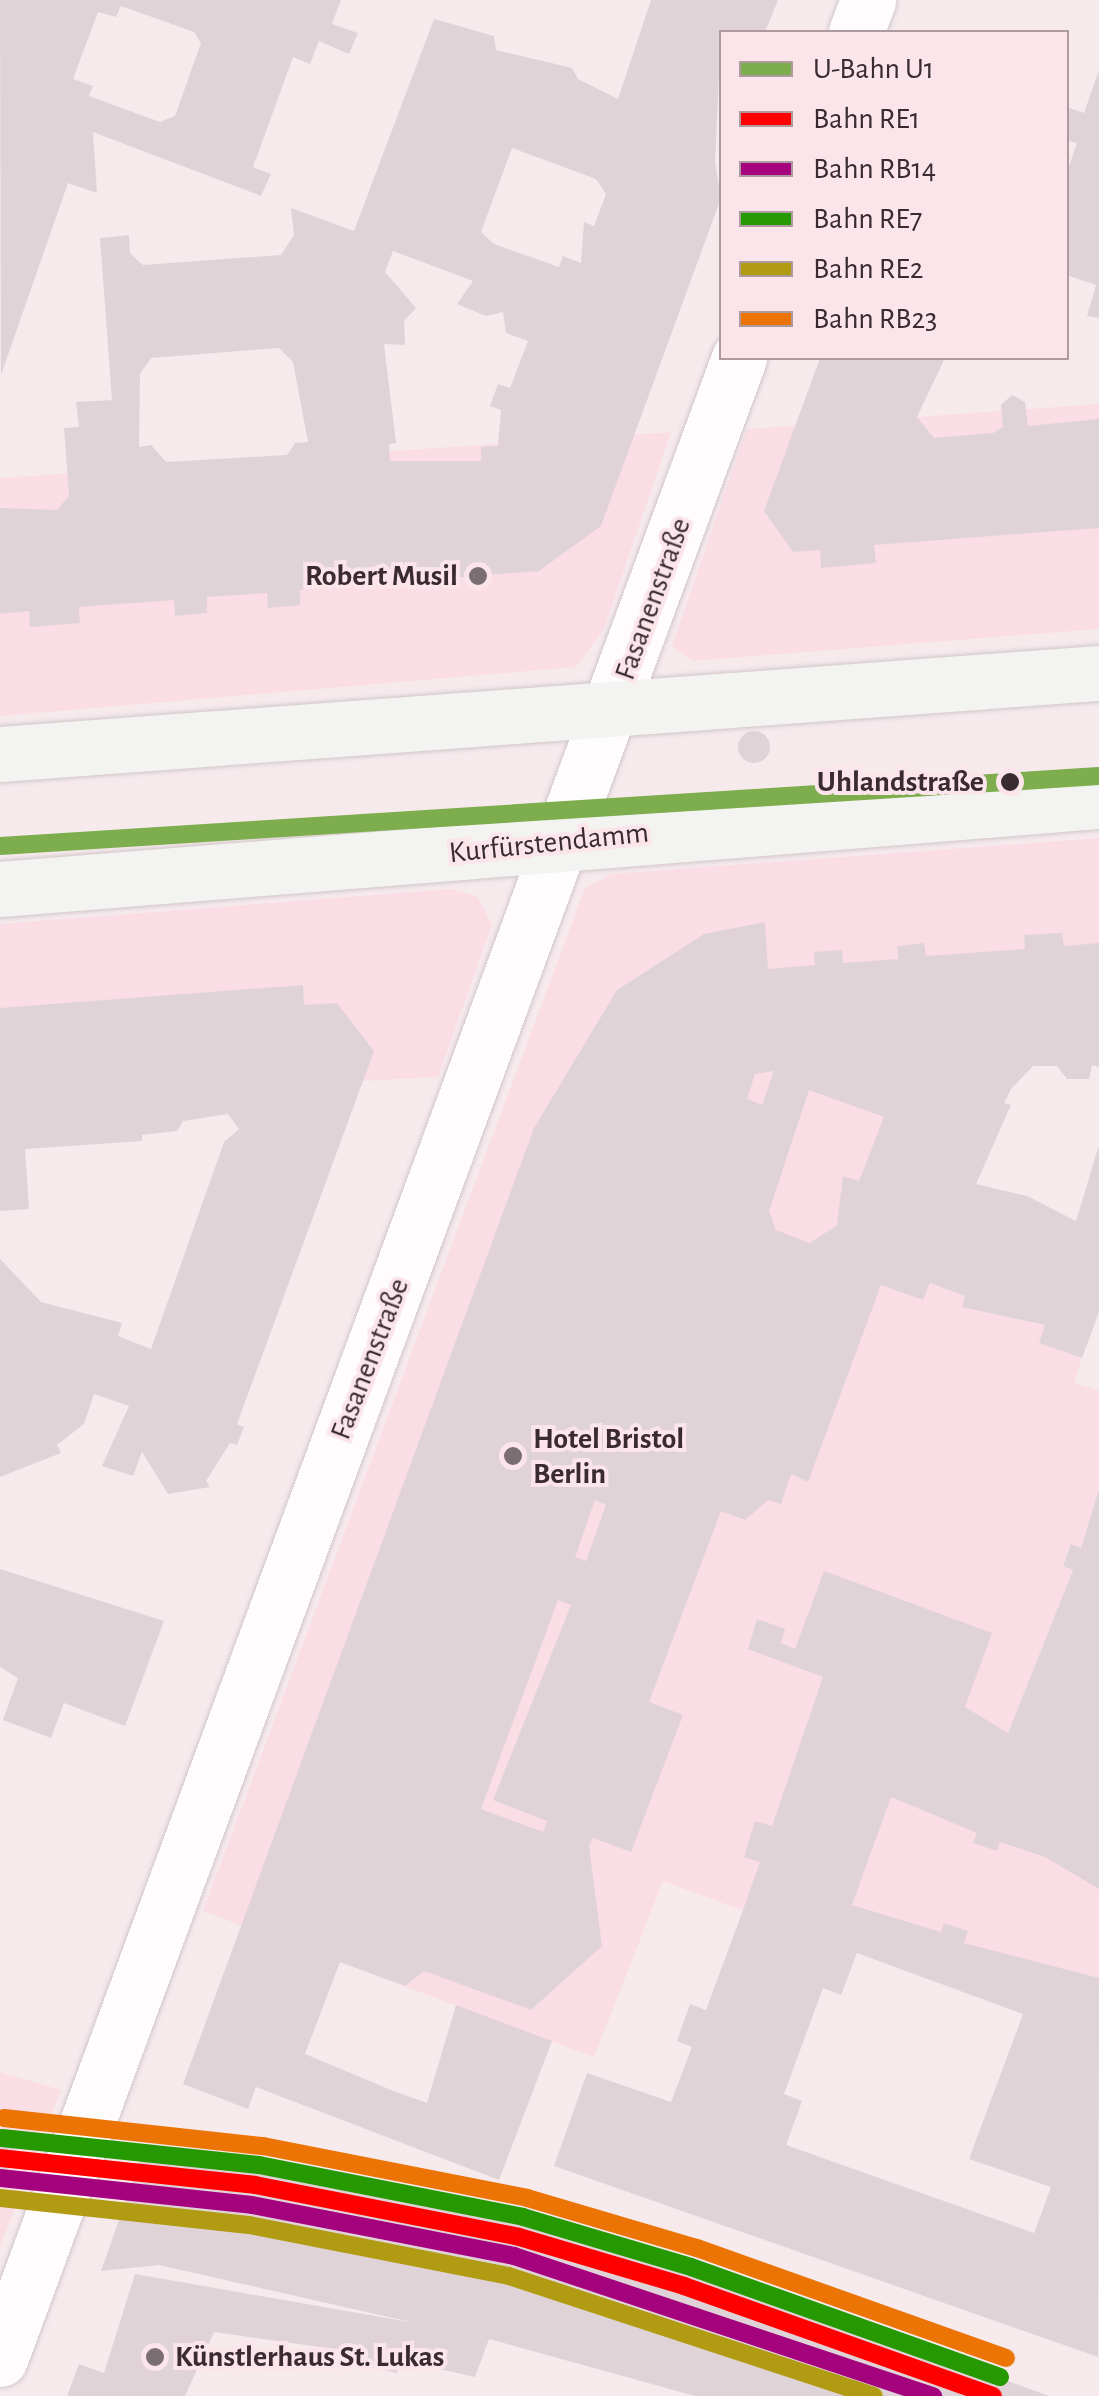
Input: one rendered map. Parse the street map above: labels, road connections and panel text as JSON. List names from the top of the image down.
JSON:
{
  "streets": {
    "main road": ["Kurfürstendamm"],
    "street": ["Fasanenstraße"]
  },
  "crossings": [
    ["Fasanenstraße", "Kurfürstendamm"]
  ],
  "places": [
    "Robert Musil",
    "Uhlandstraße",
    "Hotel Bristol Berlin",
    "Künstlerhaus St. Lukas"
  ],
  "lines": [
    "metro line U1",
    "rail line RB23",
    "rail line RE7",
    "rail line RE1",
    "rail line RB14",
    "rail line RE2"
  ],
  "legend": [
    "U-Bahn U1",
    "Bahn RE1",
    "Bahn RB14",
    "Bahn RE7",
    "Bahn RE2",
    "Bahn RB23"
  ]
}
